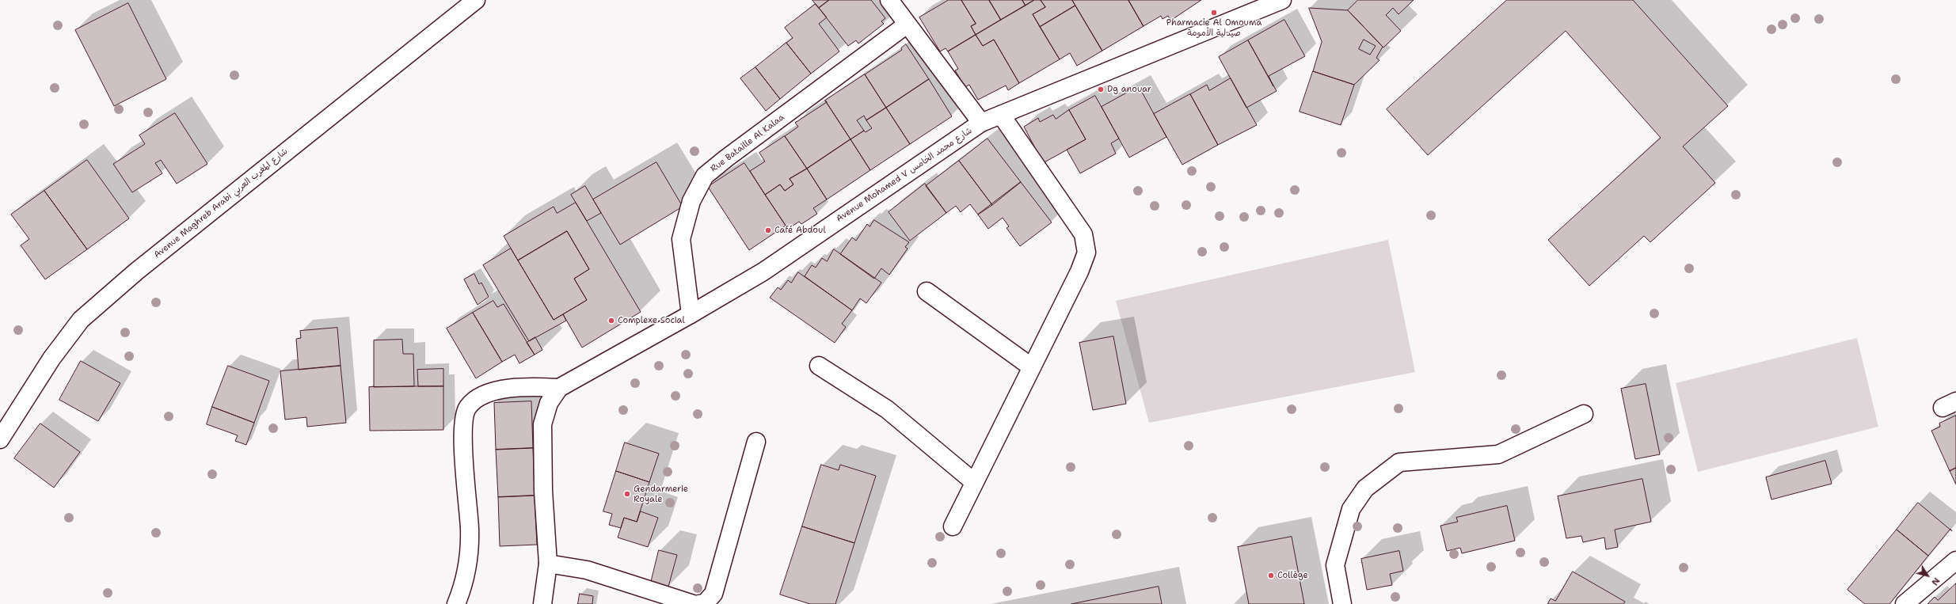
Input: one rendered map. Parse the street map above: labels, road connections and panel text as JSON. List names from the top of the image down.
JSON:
{
  "streets": {
    "street": ["Rue Bataille Al Kalaa", "Avenue Mohamed V شارع محمد الخامس", "Avenue Maghreb Arabi شارع المغرب العربي"]
  },
  "crossings": [
    ["Rue Bataille Al Kalaa", "Avenue Mohamed V شارع محمد الخامس"]
  ],
  "places": [
    "Pharmacie Al Omouma صيدلية الأمومة",
    "Dg anouar",
    "Café Abdoul",
    "Complexe Social",
    "Gendarmerie Royale",
    "Collège"
  ],
  "north": "bottom right"
}
